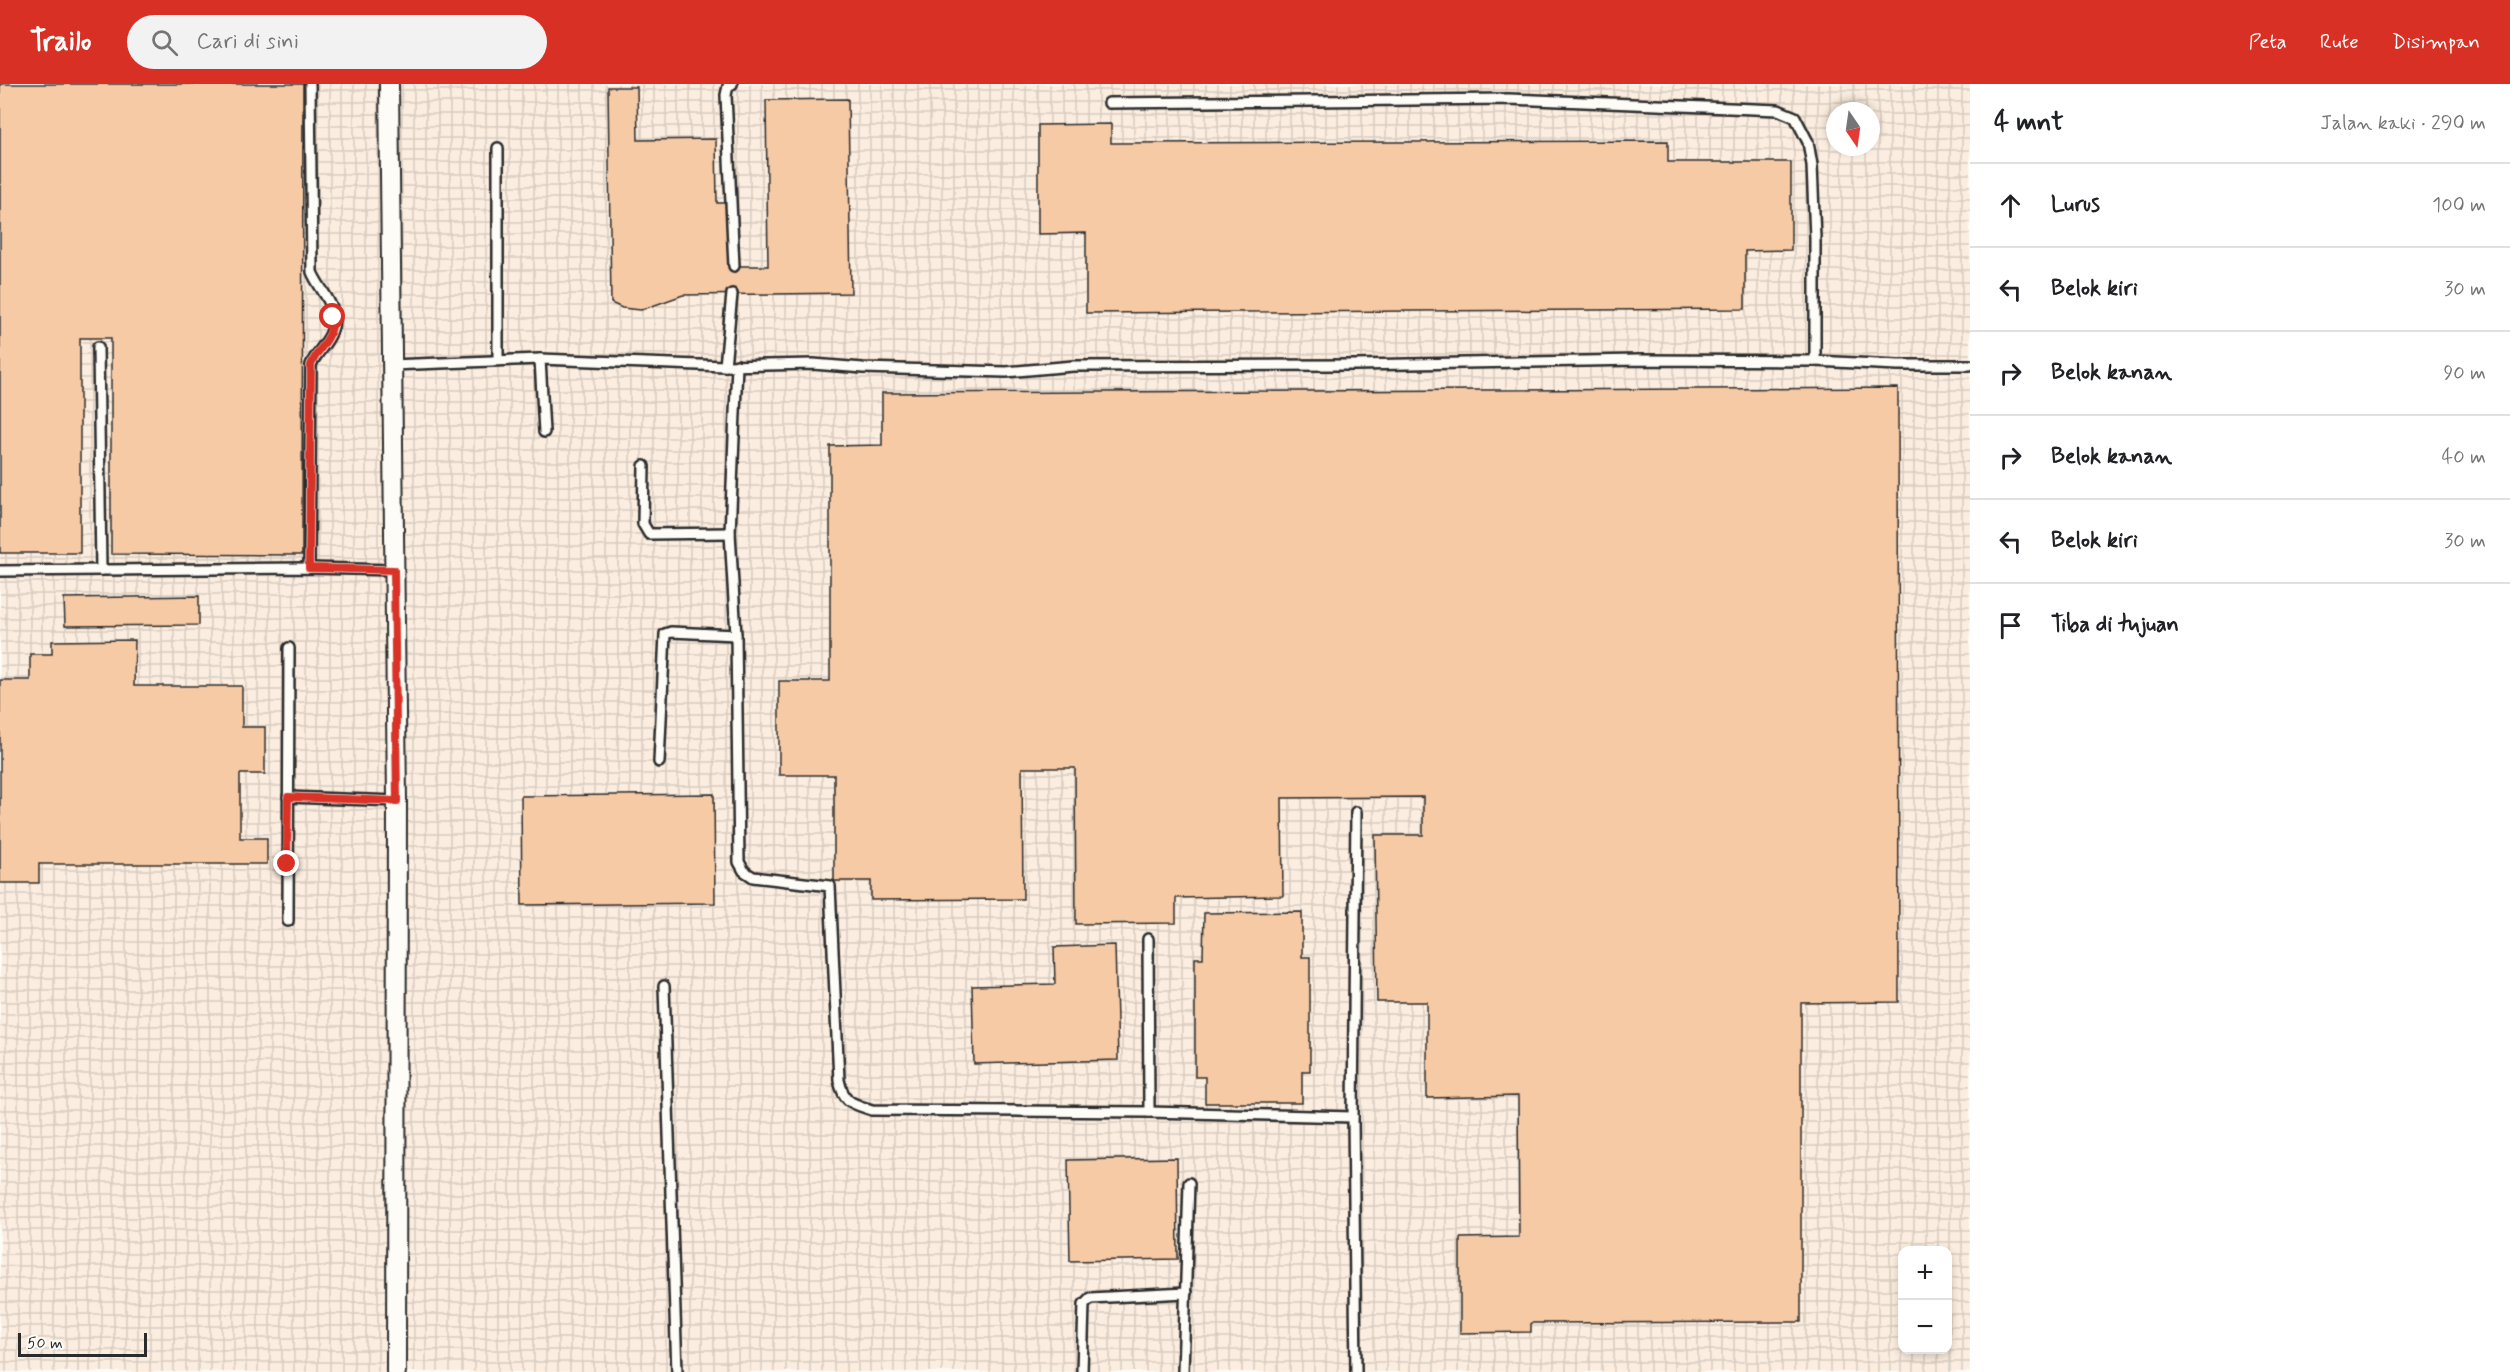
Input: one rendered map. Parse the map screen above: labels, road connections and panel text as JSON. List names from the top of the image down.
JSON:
{
  "scale_bar": "50 m",
  "north": "bottom",
  "page": {
    "header": "Trailo",
    "search": "Cari di sini",
    "nav": ["Peta", "Rute", "Disimpan"],
    "heading": ["4 mnt", "Jalan kaki · 290 m"],
    "list": [
      ["Lurus", "100 m"],
      ["Belok kiri", "30 m"],
      ["Belok kanan", "90 m"],
      ["Belok kanan", "40 m"],
      ["Belok kiri", "30 m"],
      "Tiba di tujuan"
    ],
    "map_buttons": ["+", "−"],
    "scale": "50 m"
  }
}
